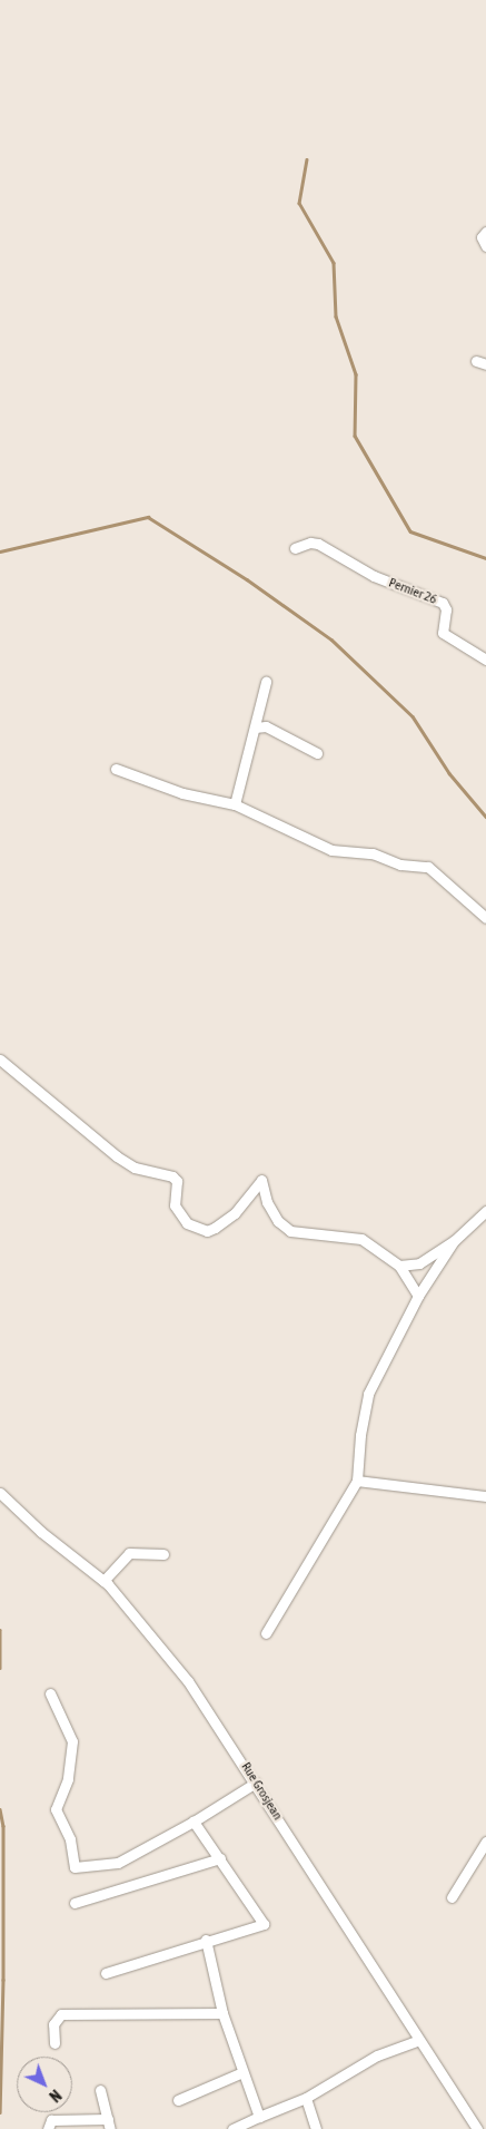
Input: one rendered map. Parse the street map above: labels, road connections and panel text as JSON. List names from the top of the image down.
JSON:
{
  "streets": {
    "street": ["Pernier 26", "Rue Grosjean"]
  },
  "north": "bottom right"
}
